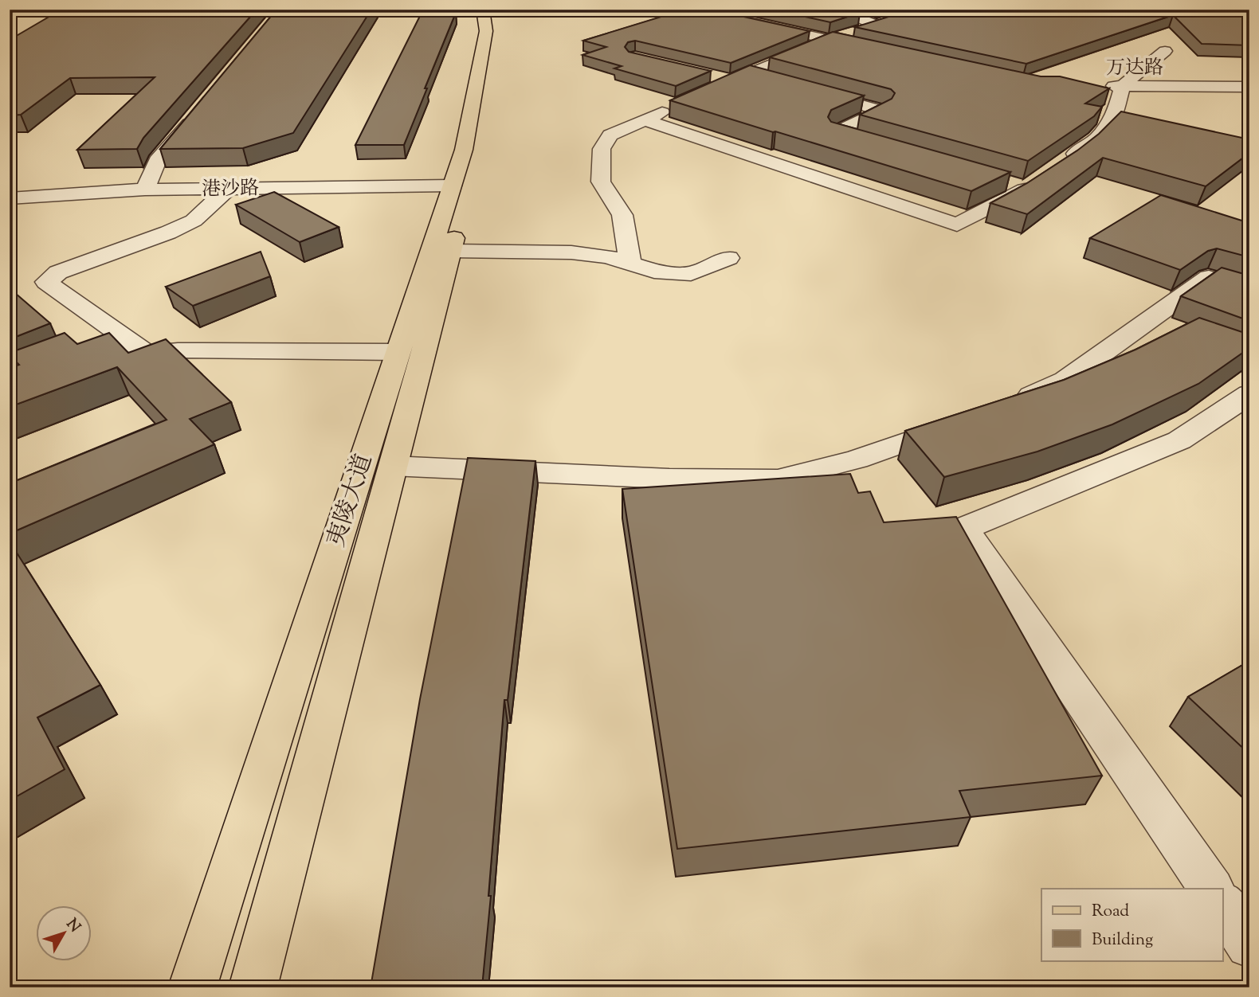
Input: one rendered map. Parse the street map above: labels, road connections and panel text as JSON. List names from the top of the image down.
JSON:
{
  "streets": {
    "main road": ["夷陵大道"],
    "street": ["万达路", "港沙路"]
  },
  "crossings": [
    ["港沙路", "夷陵大道"]
  ],
  "legend": ["Road", "Building"],
  "north": "top right"
}
